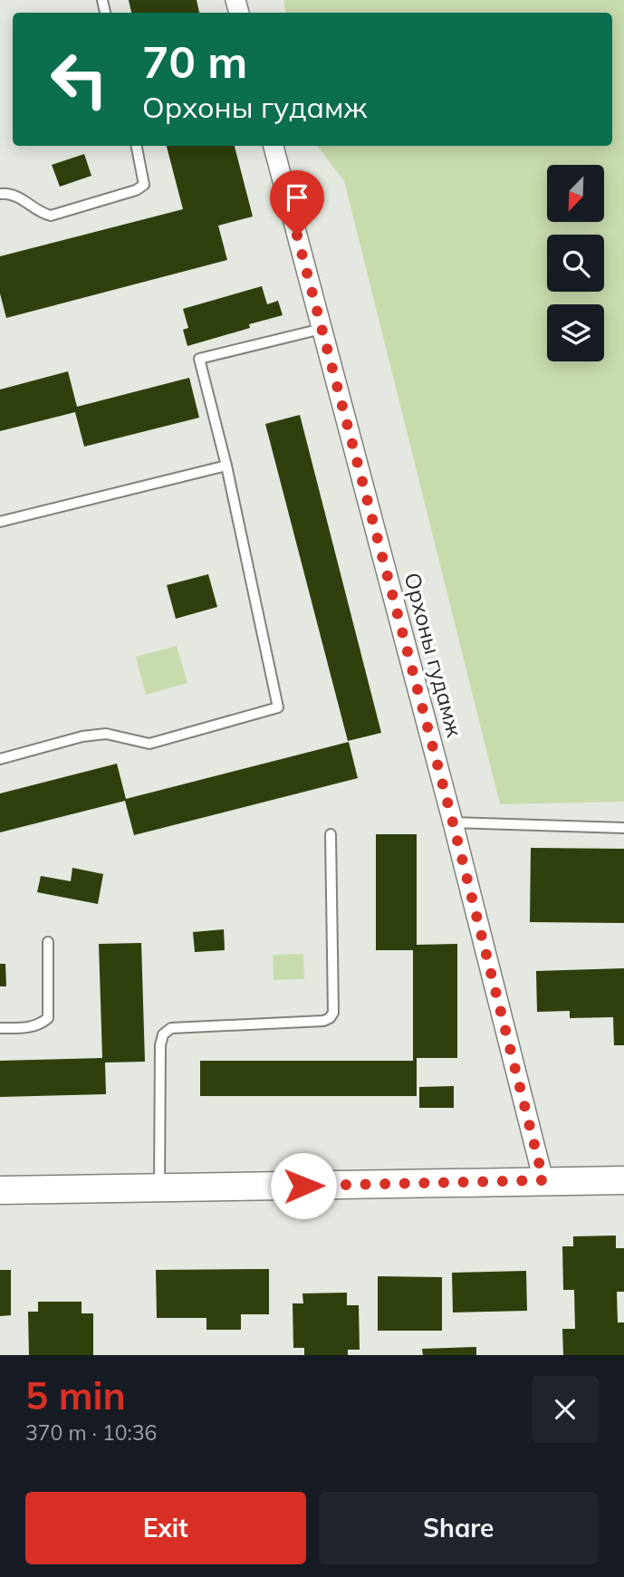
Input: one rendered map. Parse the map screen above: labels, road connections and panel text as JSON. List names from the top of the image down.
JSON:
{
  "streets": {
    "street": ["Орхоны гудамж"]
  },
  "north": "bottom left",
  "page": {
    "turn": ["70 m", "Орхоны гудамж"],
    "heading": ["5 min", "370 m · 10:36"],
    "buttons": ["Exit", "Share"]
  }
}
